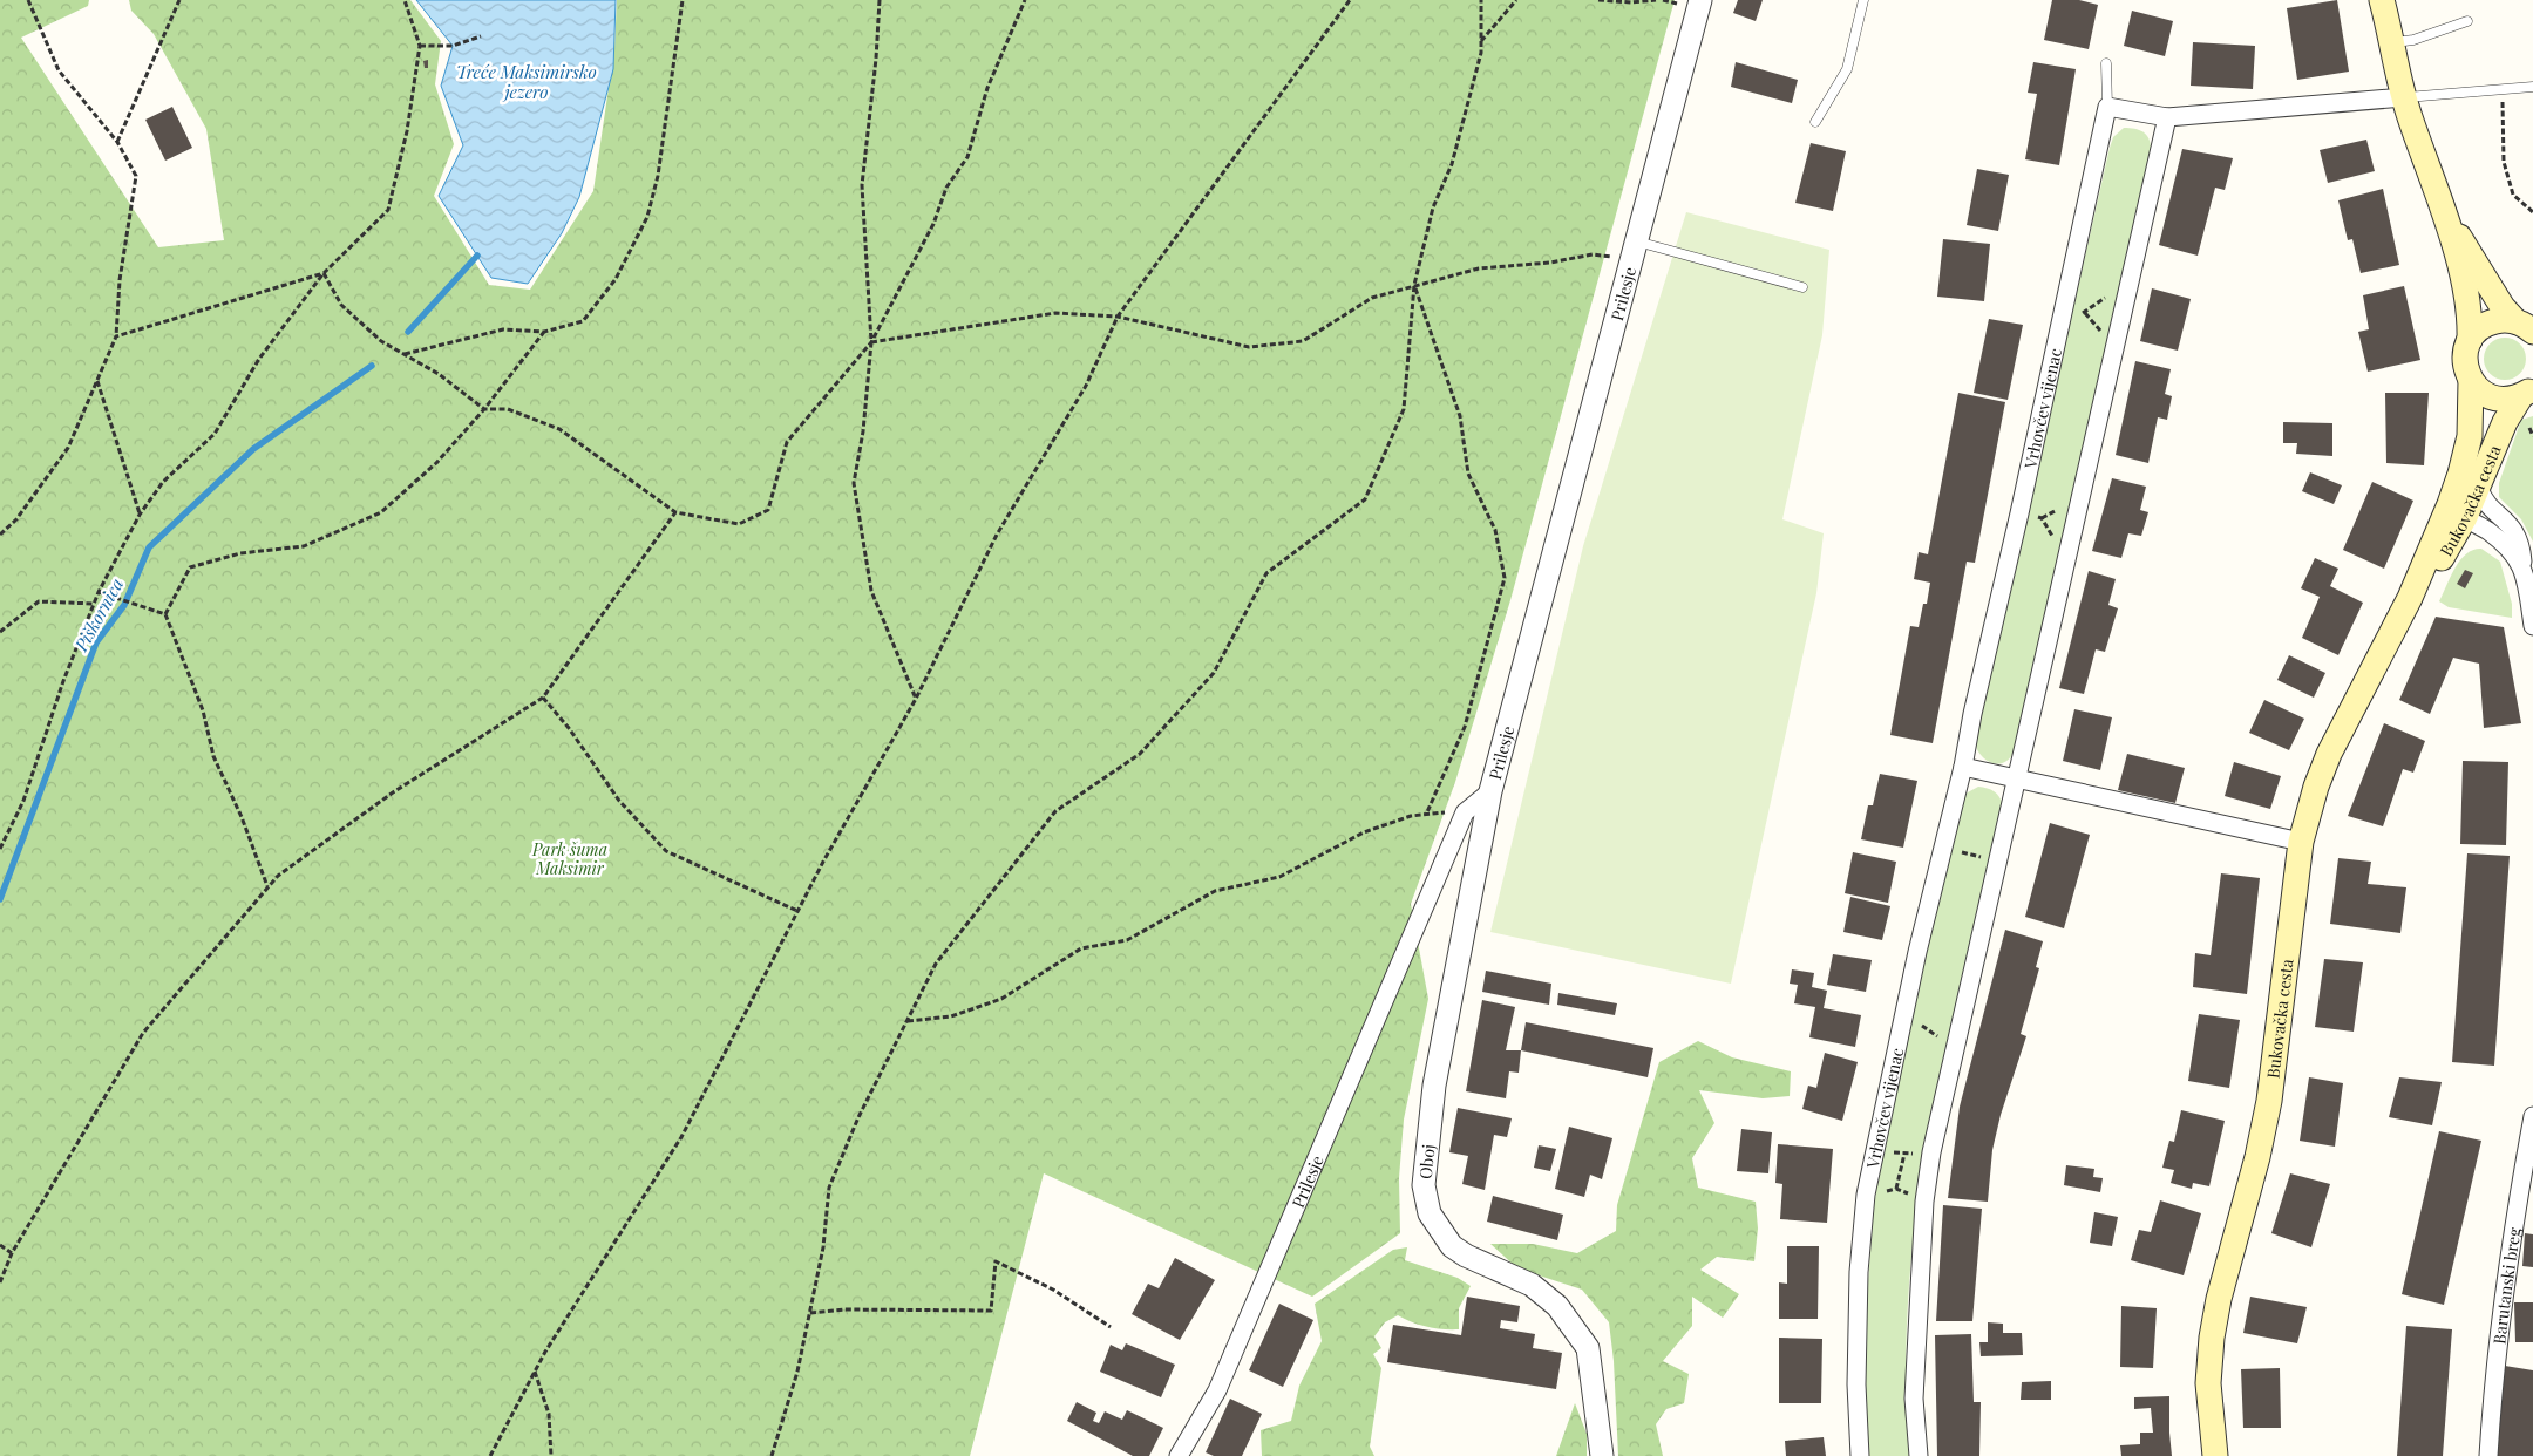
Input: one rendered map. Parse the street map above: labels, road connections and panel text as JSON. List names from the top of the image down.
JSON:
{
  "streets": {
    "main road": ["Bukovačka cesta"],
    "street": [
      "Prilesje",
      "Vrhovčev vijenac",
      "Oboj",
      "Barutanski breg"
    ]
  },
  "crossings": [
    ["Prilesje", "Oboj"]
  ],
  "water": ["Treće Maksimirsko jezero", "Piškornica"],
  "parks": ["Park šuma Maksimir"]
}
